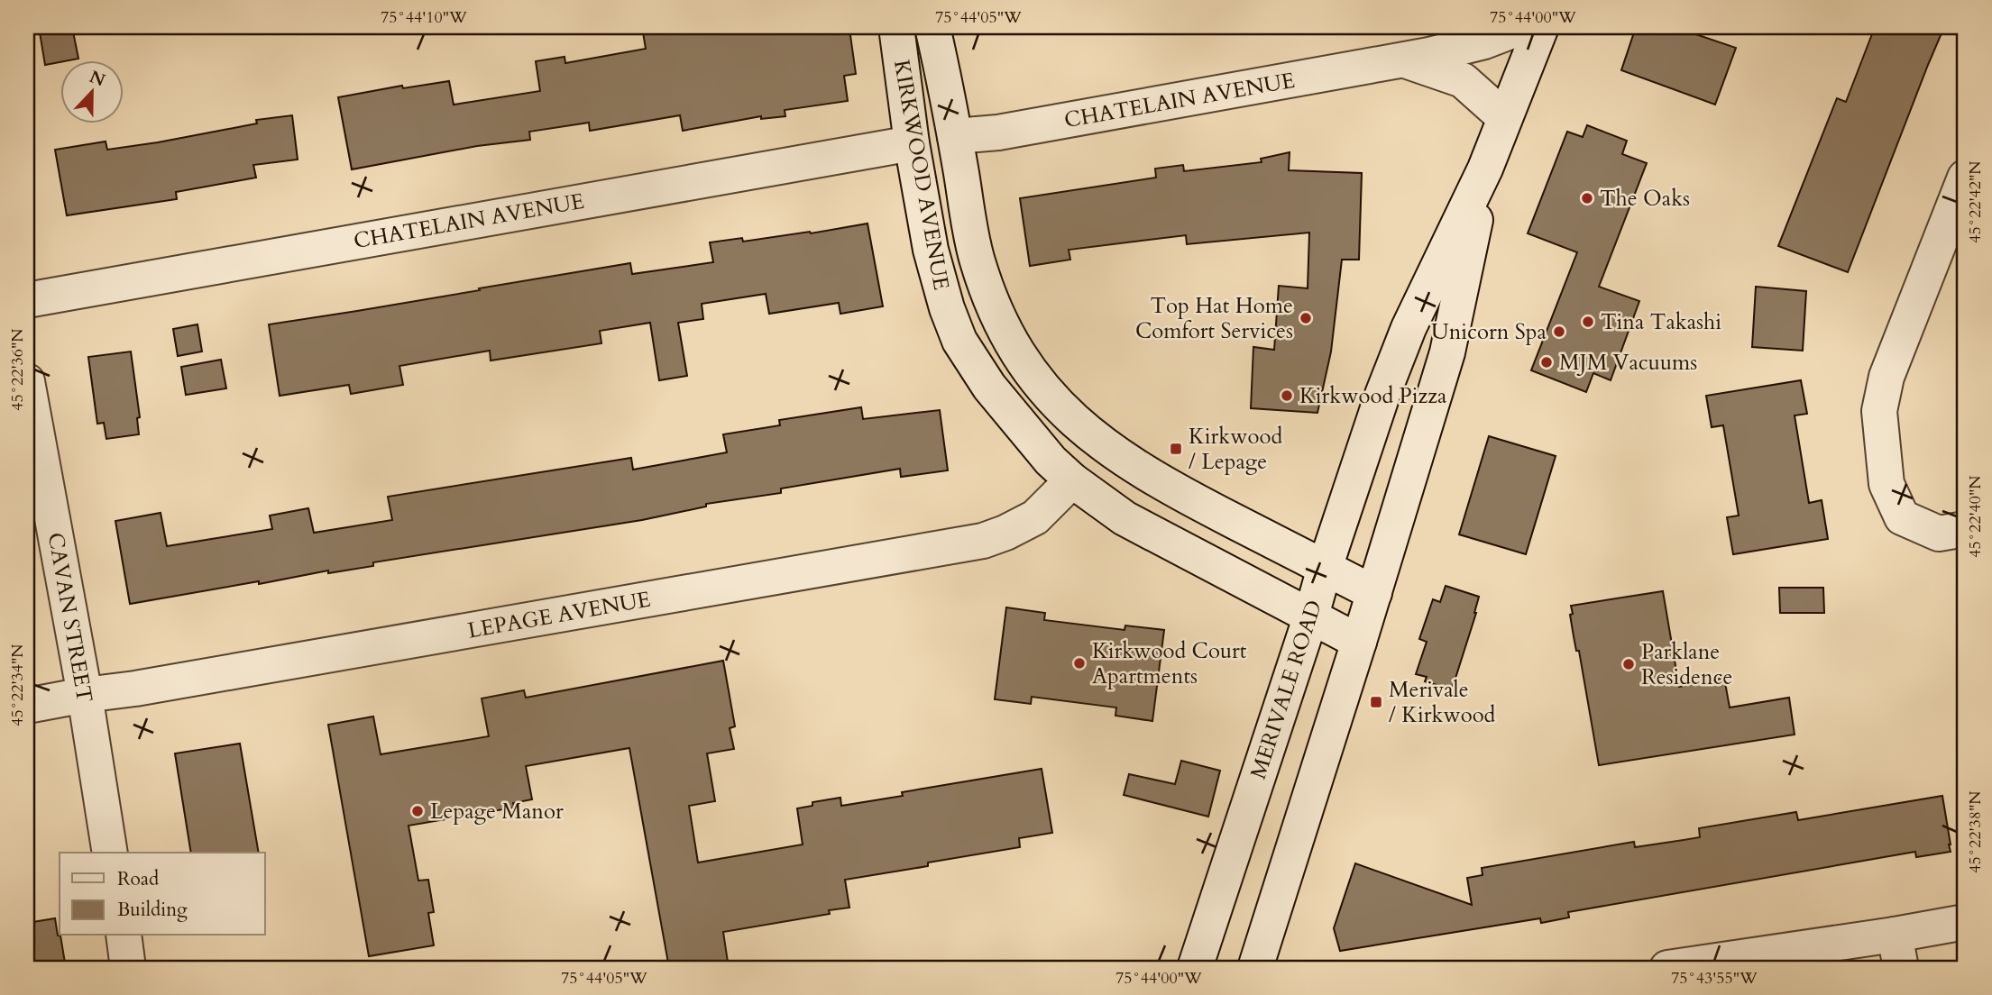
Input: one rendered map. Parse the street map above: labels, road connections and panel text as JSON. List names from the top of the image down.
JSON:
{
  "streets": {
    "street": [
      "CHATELAIN AVENUE",
      "KIRKWOOD AVENUE",
      "LEPAGE AVENUE",
      "CAVAN STREET",
      "MERIVALE ROAD"
    ]
  },
  "crossings": [
    ["CHATELAIN AVENUE", "KIRKWOOD AVENUE"],
    ["CHATELAIN AVENUE", "MERIVALE ROAD"],
    ["KIRKWOOD AVENUE", "LEPAGE AVENUE"],
    ["KIRKWOOD AVENUE", "MERIVALE ROAD"],
    ["LEPAGE AVENUE", "CAVAN STREET"]
  ],
  "places": {
    "other": [
      "The Oaks",
      "Top Hat Home Comfort Services",
      "Tina Takashi",
      "Unicorn Spa",
      "MJM Vacuums",
      "Kirkwood Pizza",
      "Kirkwood Court Apartments",
      "Parklane Residence",
      "Lepage Manor"
    ],
    "transit": ["Kirkwood / Lepage", "Merivale / Kirkwood"]
  },
  "legend": ["Road", "Building"],
  "north": "top",
  "coordinates": [
    "75°44'10\"W",
    "75°44'05\"W",
    "75°44'00\"W",
    "45°22'42\"N",
    "45°22'36\"N",
    "45°22'40\"N",
    "45°22'34\"N",
    "45°22'38\"N",
    "75°43'55\"W"
  ]
}
